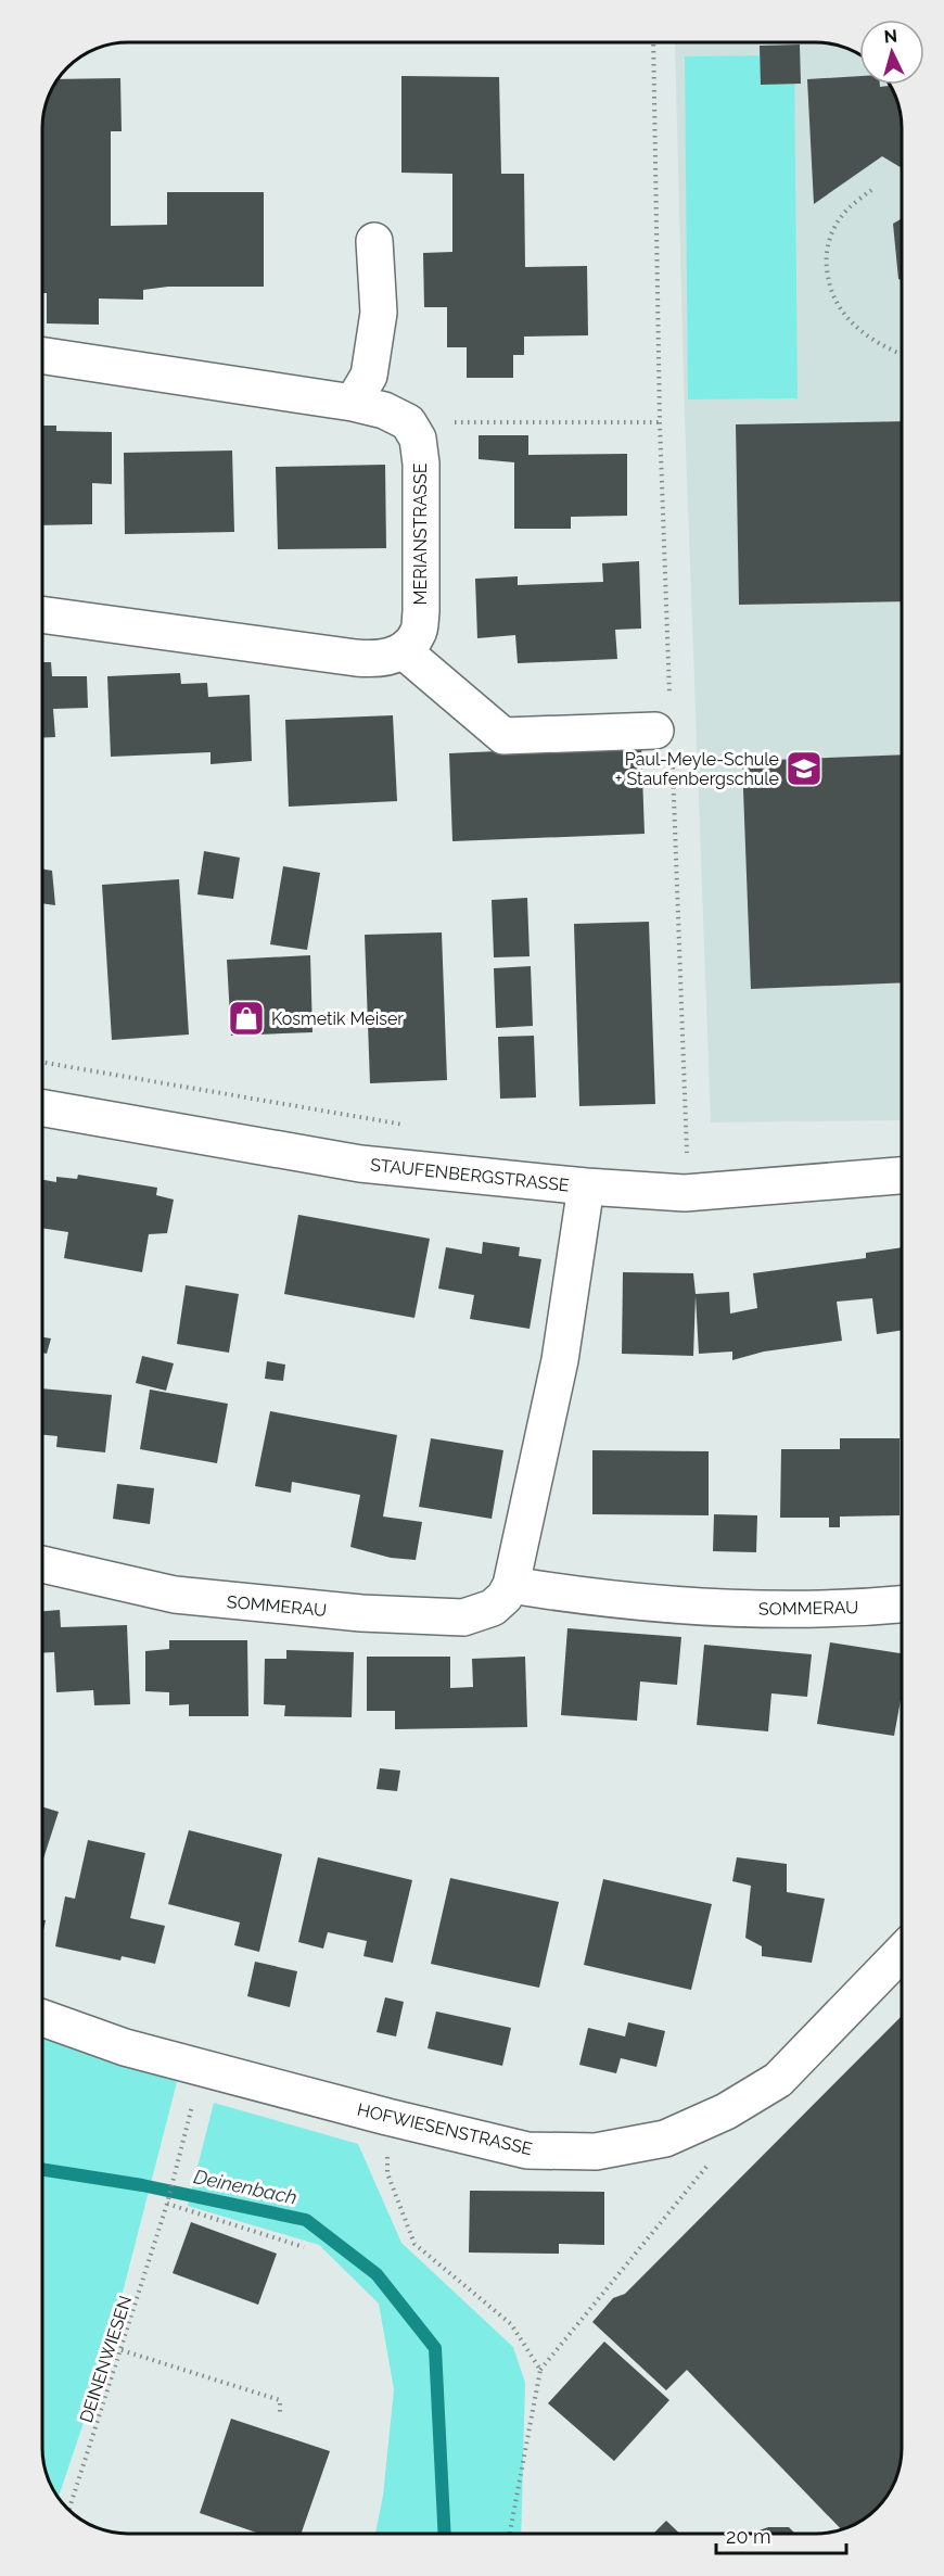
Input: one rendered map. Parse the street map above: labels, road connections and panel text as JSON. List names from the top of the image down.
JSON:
{
  "streets": {
    "street": [
      "MERIANSTRASSE",
      "STAUFENBERGSTRASSE",
      "SOMMERAU",
      "HOFWIESENSTRASSE"
    ],
    "path": ["DEINENWIESEN"]
  },
  "water": ["Deinenbach"],
  "places": {
    "school or university": ["Paul-Meyle-Schule + Staufenbergschule"],
    "shop": ["Kosmetik Meiser"]
  },
  "scale_bar": "20 m",
  "north": "top"
}
